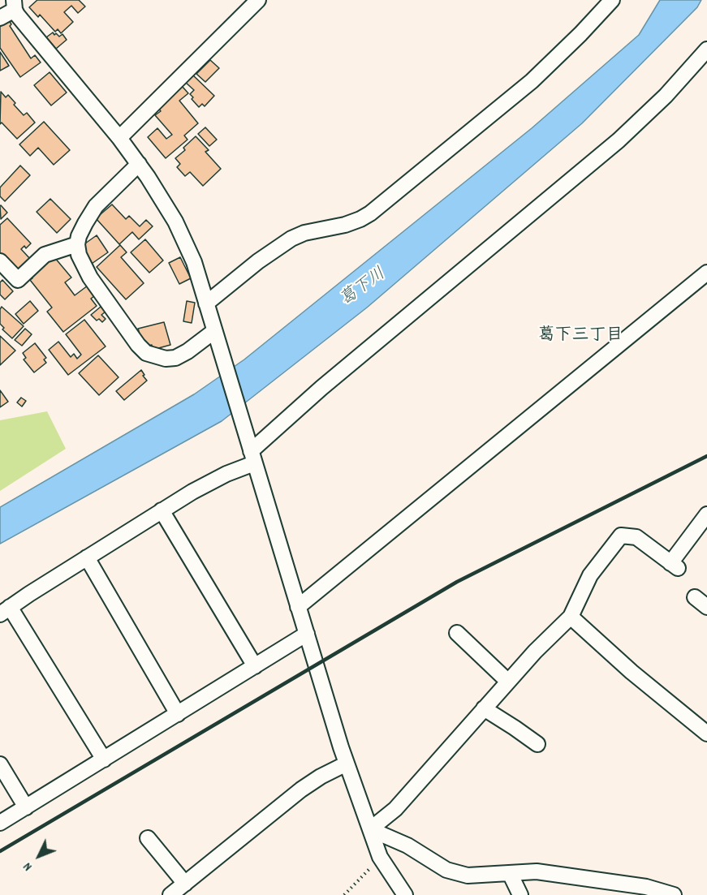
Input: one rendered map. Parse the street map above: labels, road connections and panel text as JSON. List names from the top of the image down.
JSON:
{
  "districts": ["葛下三丁目"],
  "water": ["葛下川"],
  "north": "bottom left"
}
